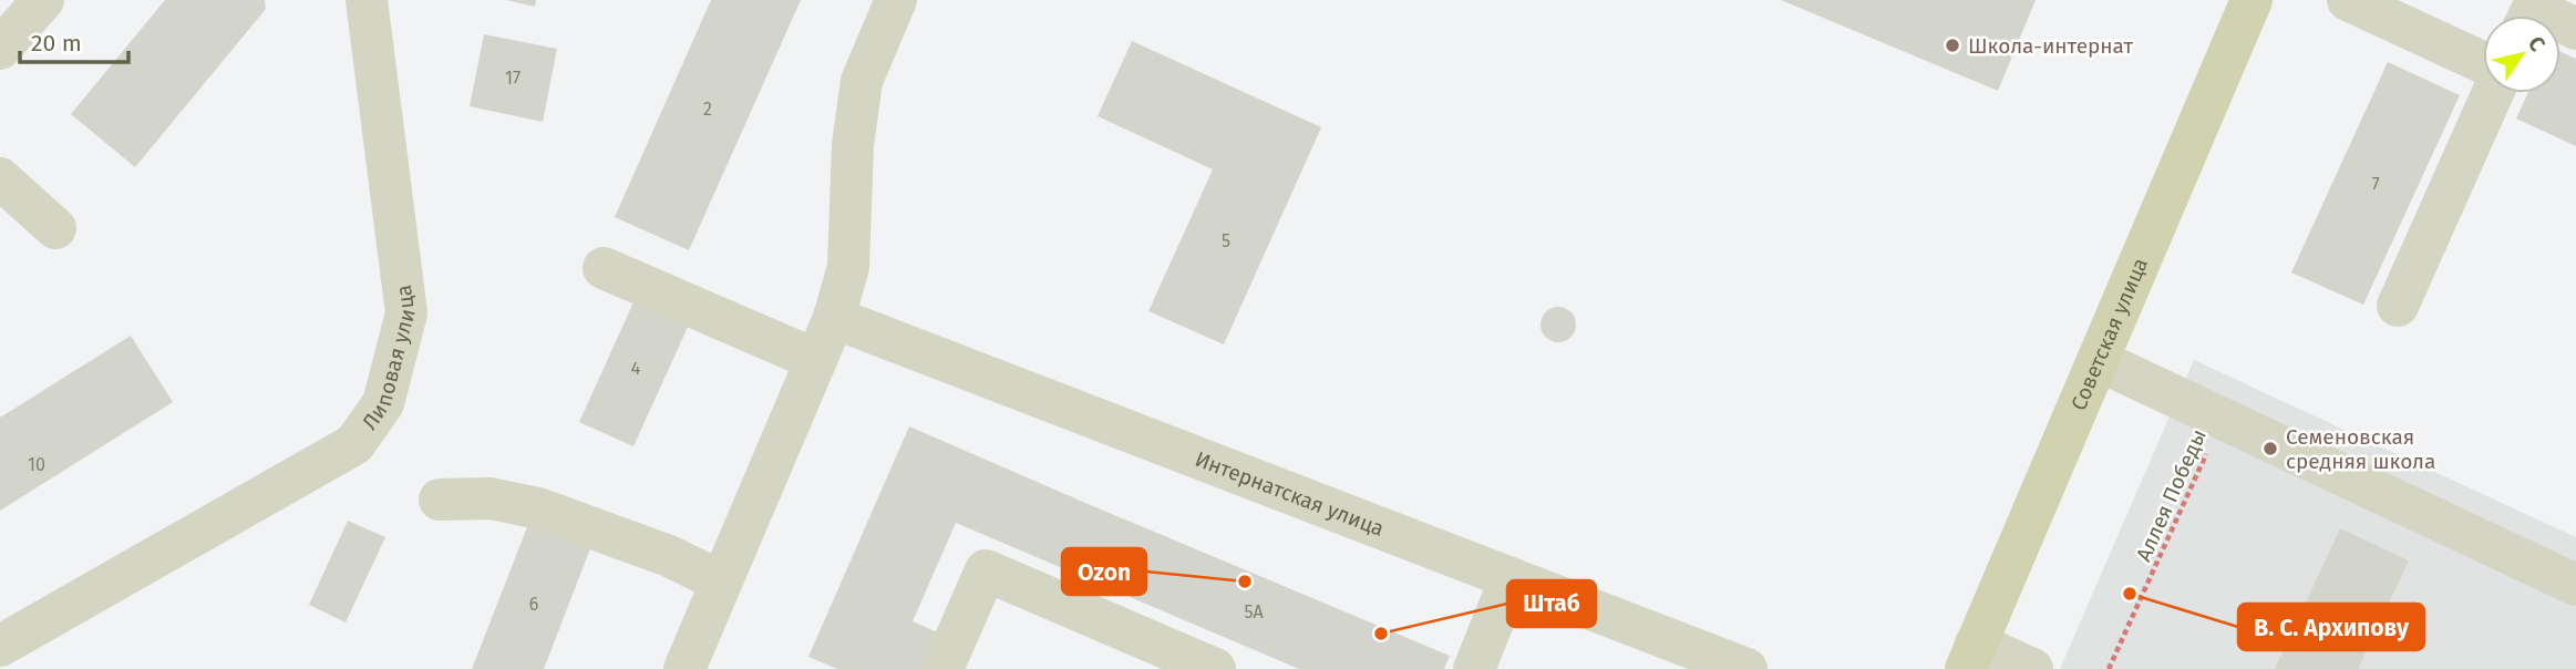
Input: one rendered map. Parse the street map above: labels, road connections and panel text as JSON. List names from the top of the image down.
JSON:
{
  "streets": {
    "main road": ["Советская улица"],
    "street": ["Липовая улица", "Интернатская улица"],
    "path": ["Аллея Победы"]
  },
  "places": [
    "Школа-интернат",
    "Семеновская средняя школа",
    "Ozon",
    "В. С. Архипову",
    "Штаб"
  ],
  "house_numbers": [
    "17",
    "2",
    "7",
    "5",
    "4",
    "10",
    "6",
    "5А"
  ],
  "scale_bar": "20 m",
  "north": "top right"
}
